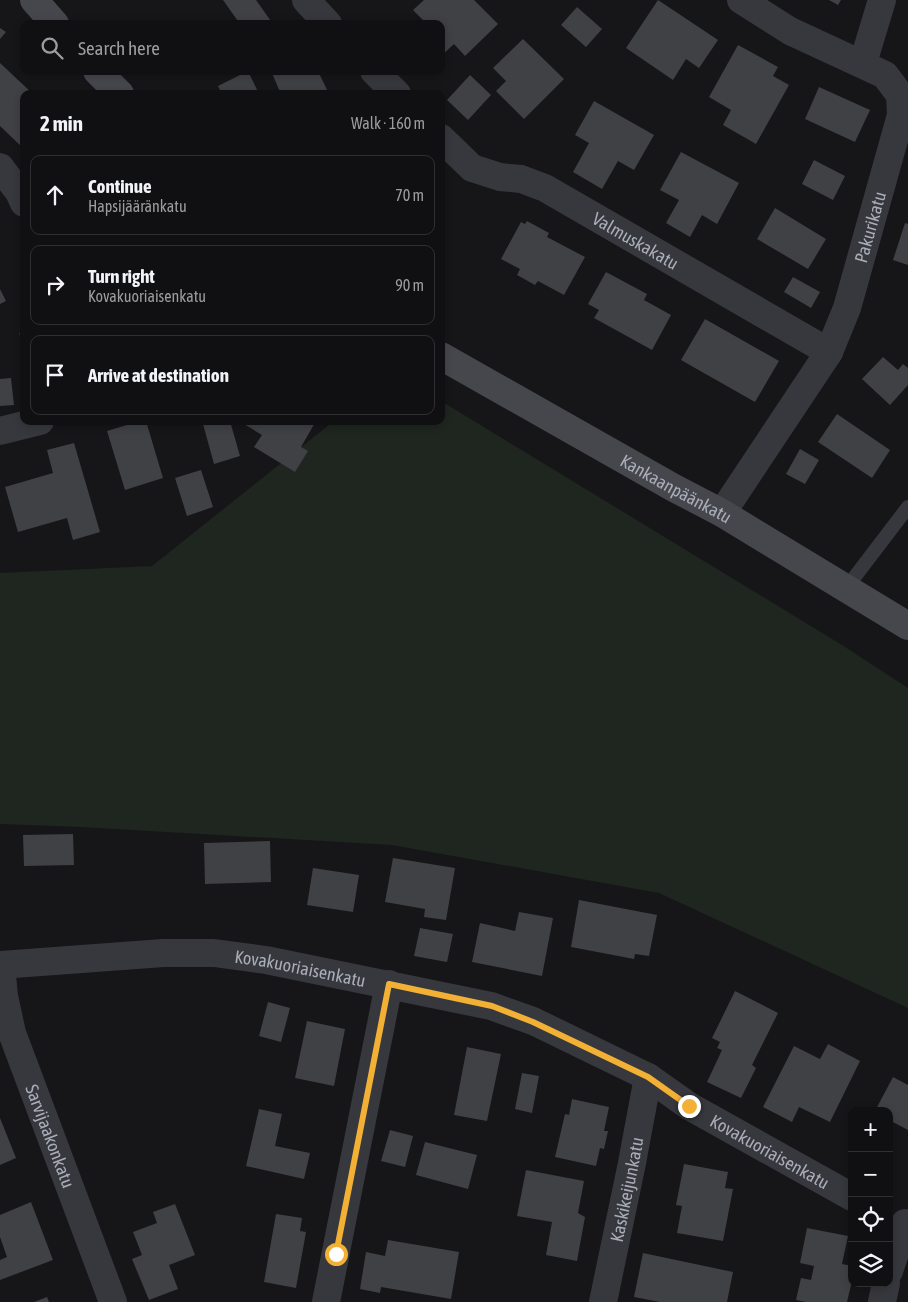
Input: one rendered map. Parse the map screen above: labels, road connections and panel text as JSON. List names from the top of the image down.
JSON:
{
  "streets": {
    "street": [
      "Pakurikatu",
      "Valmuskakatu",
      "Kankaanpäänkatu",
      "Kovakuoriaisenkatu",
      "Sarvijaakonkatu",
      "Kaskikeijunkatu"
    ]
  },
  "crossings": [
    ["Pakurikatu", "Valmuskakatu"],
    ["Pakurikatu", "Kankaanpäänkatu"],
    ["Kovakuoriaisenkatu", "Sarvijaakonkatu"],
    ["Kovakuoriaisenkatu", "Kaskikeijunkatu"]
  ],
  "page": {
    "search": "Search here",
    "heading": ["2 min", "Walk · 160 m"],
    "list": [
      ["Continue", "Hapsijääränkatu", "70 m"],
      ["Turn right", "Kovakuoriaisenkatu", "90 m"],
      "Arrive at destination"
    ],
    "map_buttons": ["+", "−"]
  }
}
